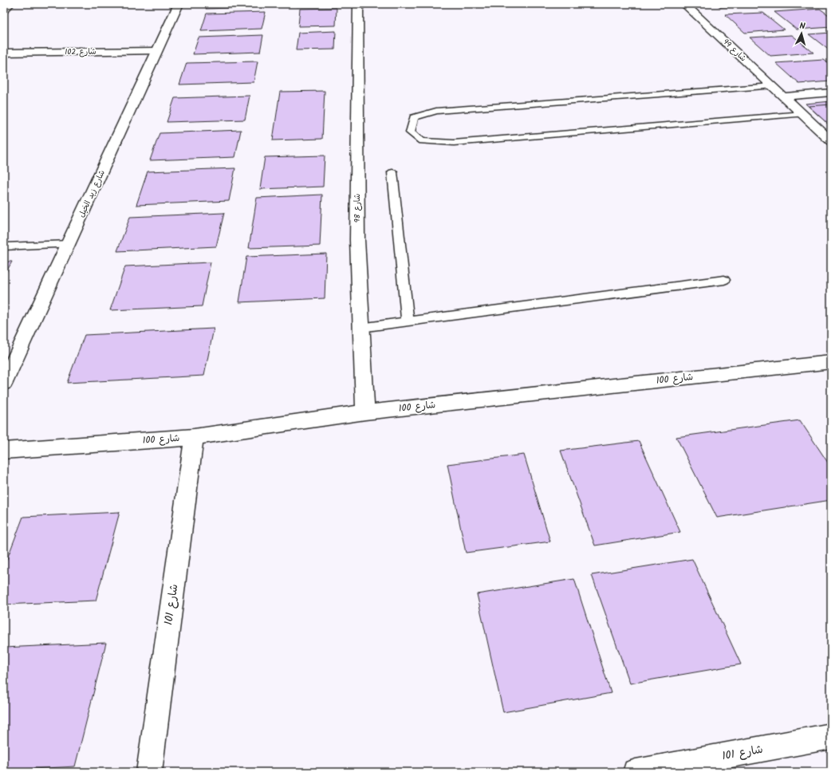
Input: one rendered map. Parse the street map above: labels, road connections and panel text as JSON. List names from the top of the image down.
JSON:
{
  "streets": {
    "street": [
      "شارع 99",
      "شارع 102",
      "شارع زيد الخيل",
      "شارع 98",
      "شارع 100",
      "شارع 101"
    ]
  },
  "crossings": [
    ["شارع 102", "شارع زيد الخيل"],
    ["شارع 98", "شارع 100"],
    ["شارع 100", "شارع 101"]
  ],
  "north": "top"
}
